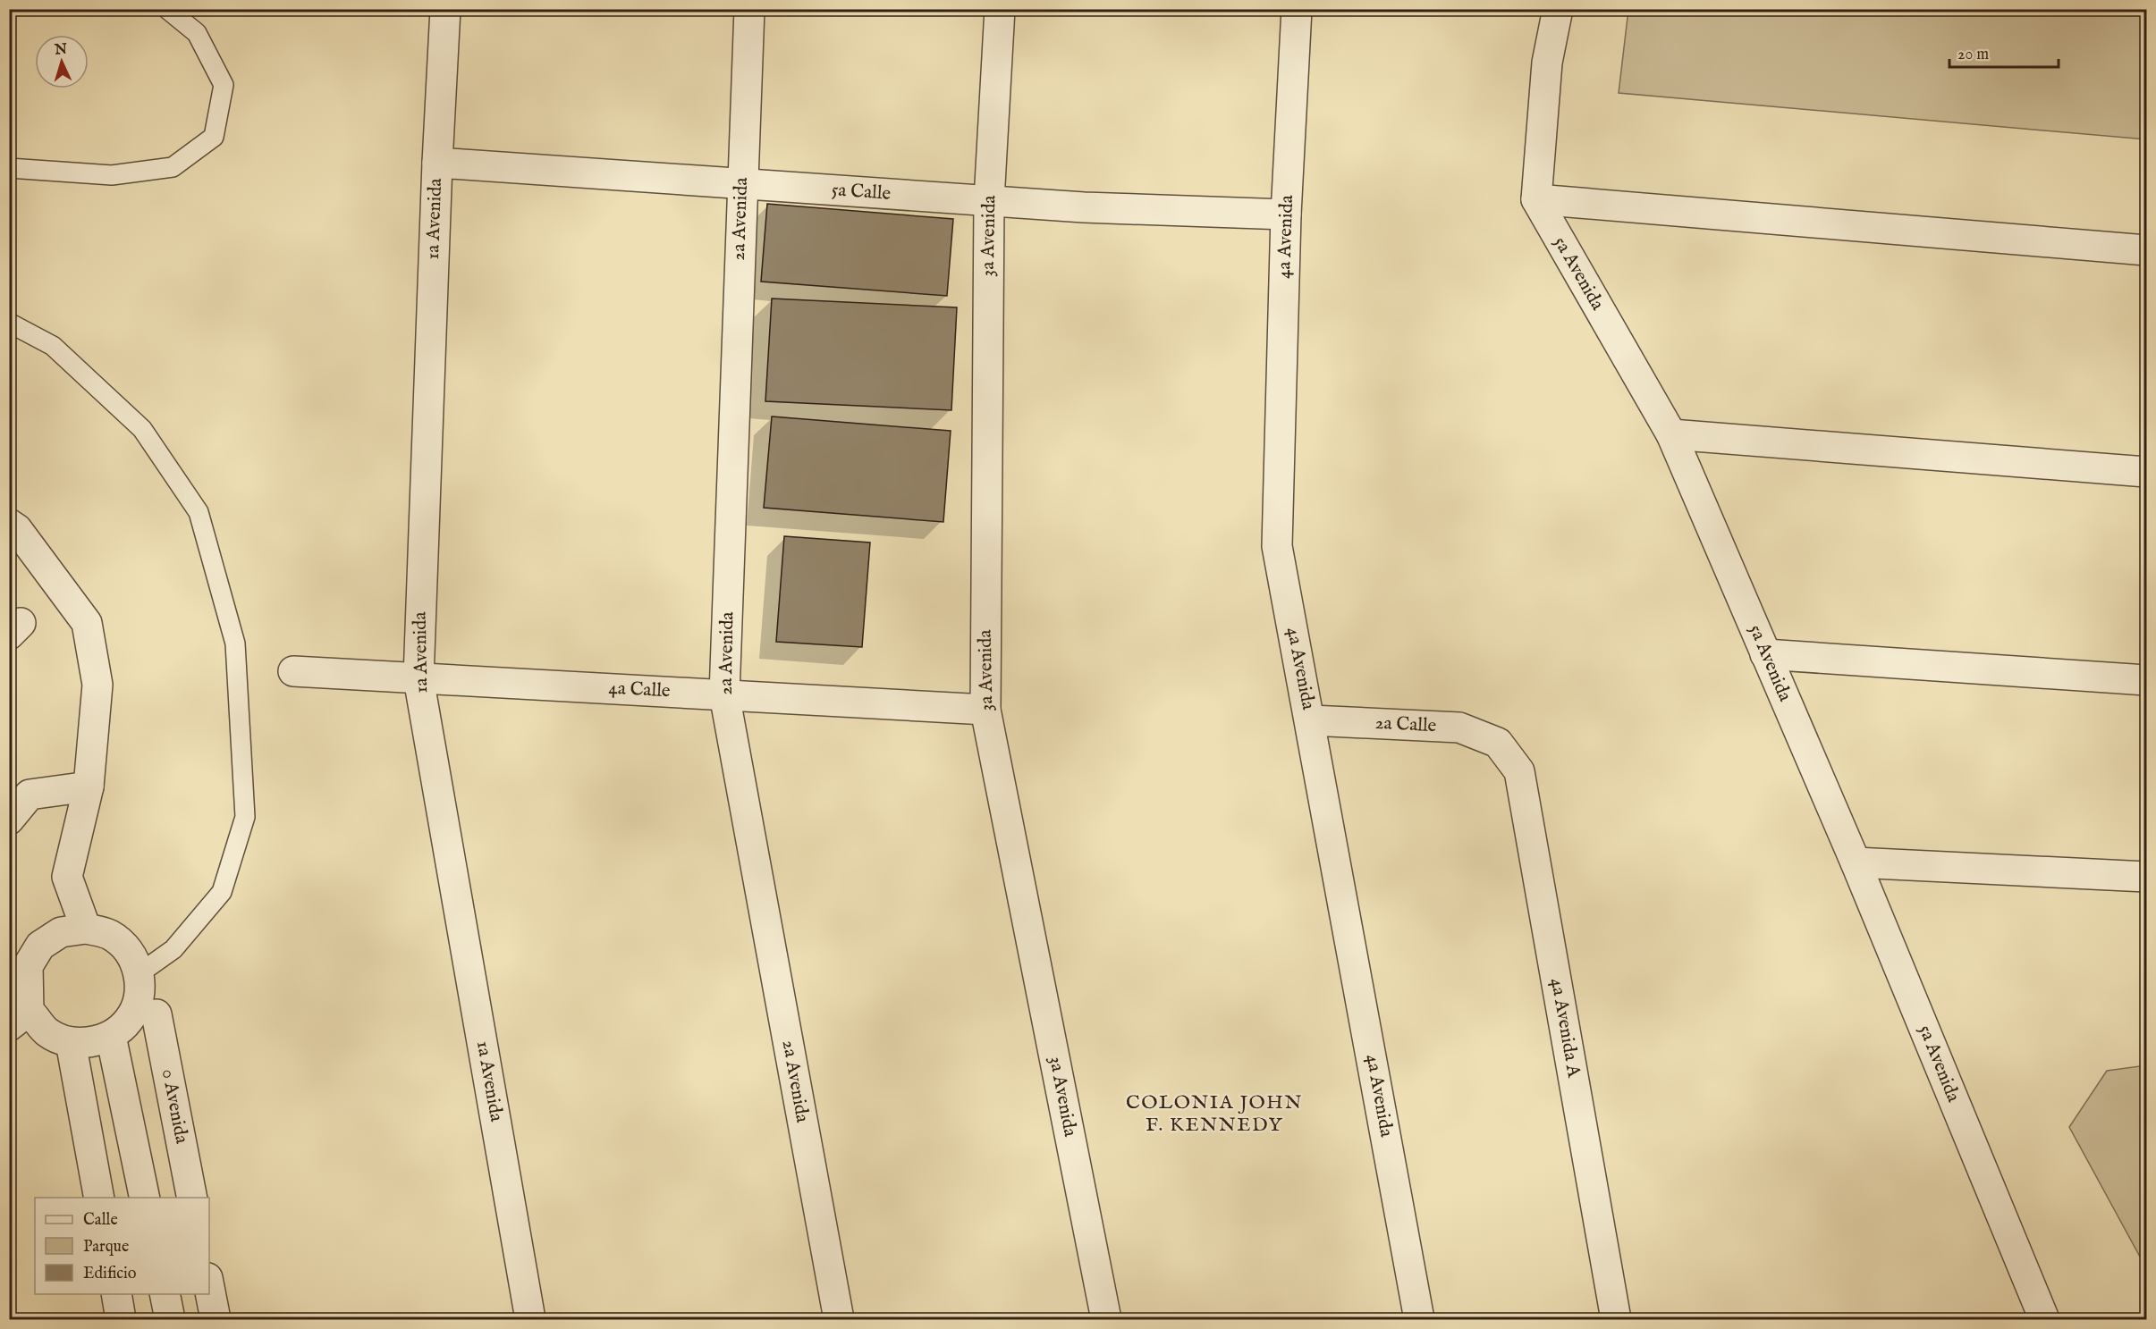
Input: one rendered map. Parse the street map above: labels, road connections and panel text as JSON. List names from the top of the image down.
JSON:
{
  "streets": {
    "street": [
      "5a Calle",
      "1a Avenida",
      "2a Avenida",
      "3a Avenida",
      "4a Avenida",
      "5a Avenida",
      "4a Calle",
      "2a Calle",
      "4a Avenida A",
      "0 Avenida"
    ]
  },
  "crossings": [
    ["5a Calle", "1a Avenida"],
    ["5a Calle", "2a Avenida"],
    ["5a Calle", "3a Avenida"],
    ["5a Calle", "4a Avenida"],
    ["1a Avenida", "4a Calle"],
    ["2a Avenida", "4a Calle"],
    ["3a Avenida", "4a Calle"],
    ["4a Avenida", "2a Calle"],
    ["2a Calle", "4a Avenida A"]
  ],
  "districts": ["COLONIA JOHN F. KENNEDY"],
  "legend": ["Calle", "Parque", "Edificio"],
  "scale_bar": "20 m",
  "north": "top"
}
